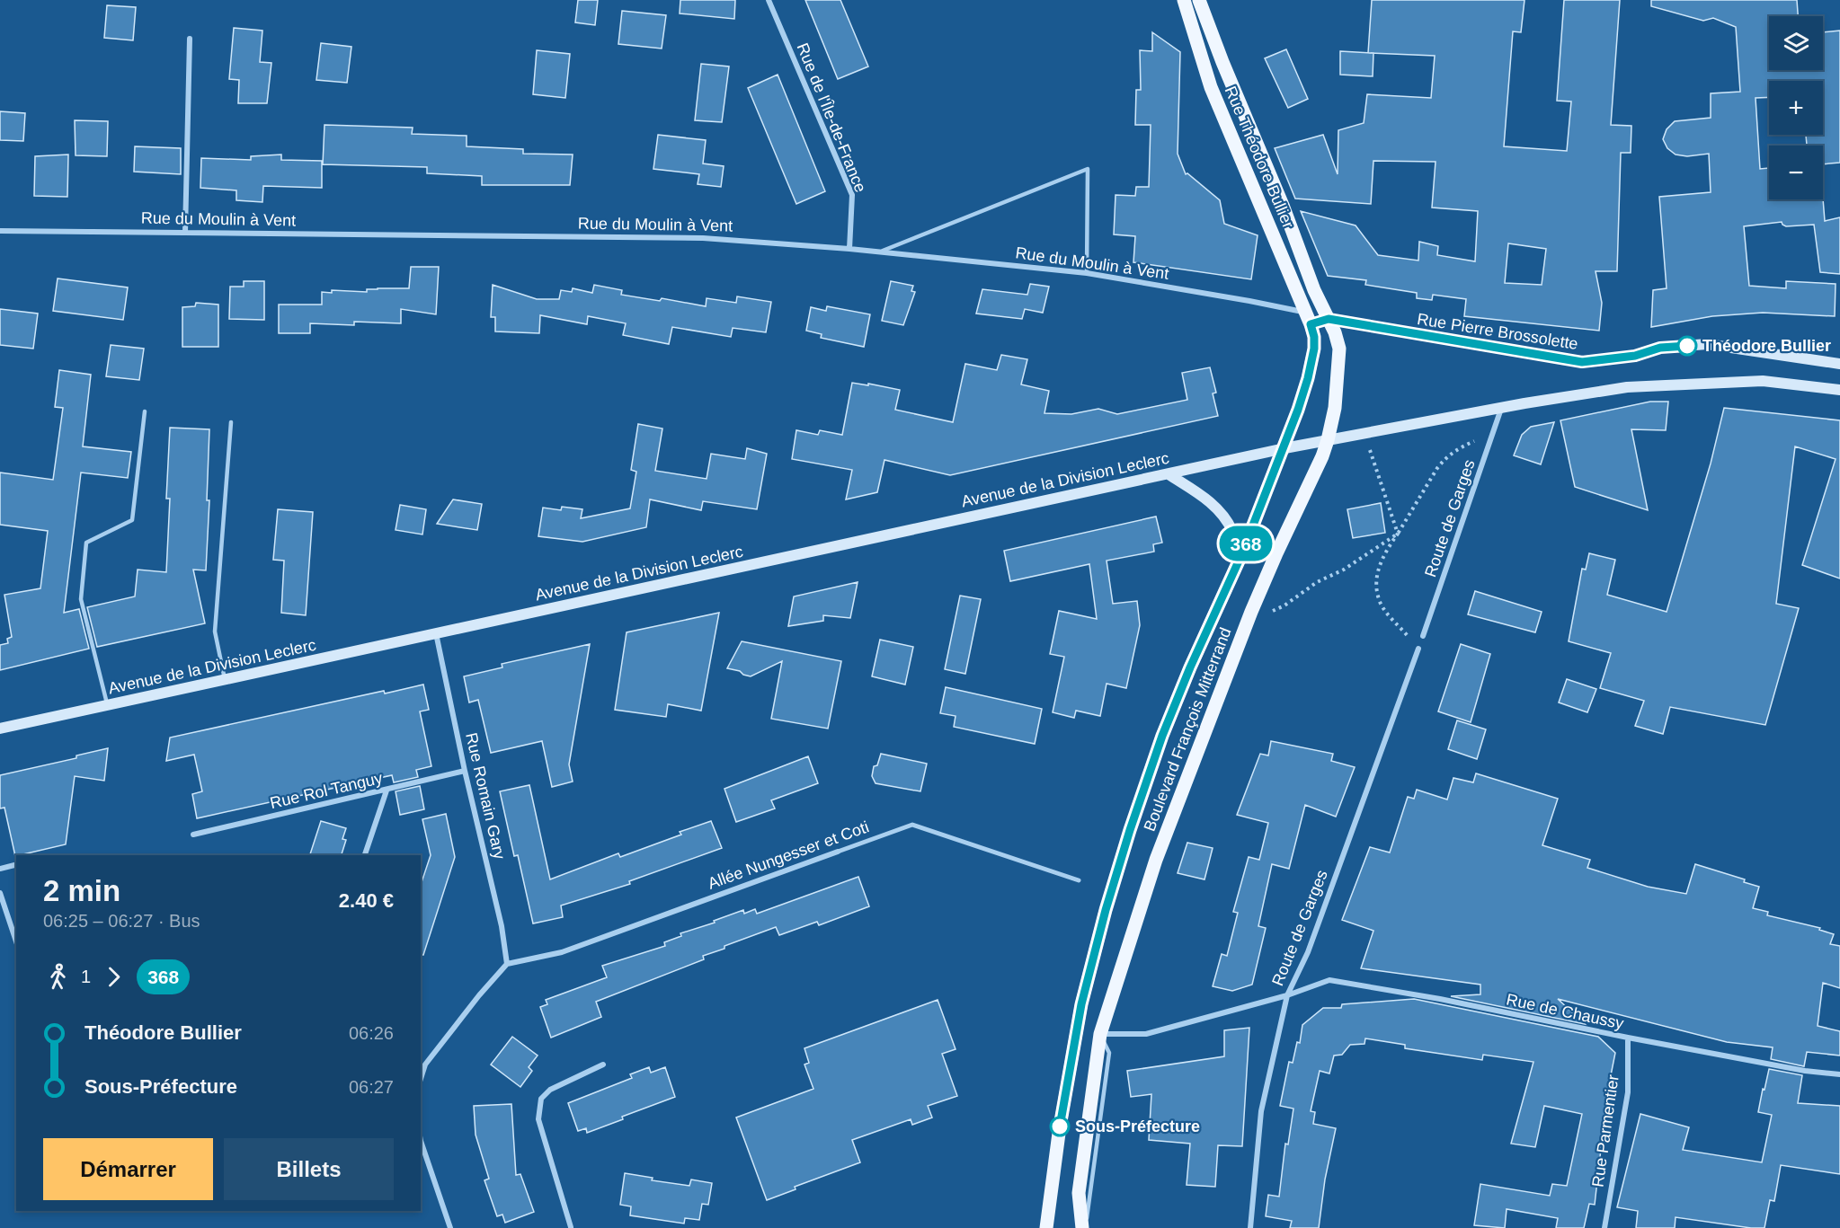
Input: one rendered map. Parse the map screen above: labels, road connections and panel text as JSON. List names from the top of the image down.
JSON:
{
  "streets": {
    "main road": [
      "Rue Théodore Bullier",
      "Rue Pierre Brossolette",
      "Avenue de la Division Leclerc",
      "Boulevard François Mitterrand"
    ],
    "street": [
      "Rue de l'Île-de-France",
      "Rue du Moulin à Vent",
      "Route de Garges",
      "Rue Rol Tanguy",
      "Rue Romain Gary",
      "Allée Nungesser et Coti",
      "Rue de Chaussy",
      "Rue Parmentier"
    ]
  },
  "crossings": [
    ["Rue de l'Île-de-France", "Rue du Moulin à Vent"],
    ["Rue Théodore Bullier", "Rue du Moulin à Vent"],
    ["Rue Théodore Bullier", "Rue Pierre Brossolette"],
    ["Rue Théodore Bullier", "Boulevard François Mitterrand"],
    ["Rue du Moulin à Vent", "Rue Pierre Brossolette"],
    ["Rue du Moulin à Vent", "Boulevard François Mitterrand"],
    ["Rue Pierre Brossolette", "Boulevard François Mitterrand"],
    ["Avenue de la Division Leclerc", "Boulevard François Mitterrand"],
    ["Avenue de la Division Leclerc", "Rue Romain Gary"],
    ["Route de Garges", "Rue de Chaussy"],
    ["Boulevard François Mitterrand", "Rue de Chaussy"],
    ["Rue Rol Tanguy", "Rue Romain Gary"],
    ["Rue Romain Gary", "Allée Nungesser et Coti"],
    ["Rue de Chaussy", "Rue Parmentier"]
  ],
  "places": ["Théodore Bullier", "Sous-Préfecture"],
  "lines": ["bus line 368"],
  "page": {
    "on_map": "368",
    "map_buttons": ["+", "−"],
    "heading": ["2 min", "06:25 – 06:27 · Bus", "2.40 €"],
    "legs": ["1", "368"],
    "list": [
      {
        "name": "Théodore Bullier",
        "value": "06:26"
      },
      {
        "name": "Sous-Préfecture",
        "value": "06:27"
      }
    ],
    "buttons": ["Démarrer", "Billets"]
  }
}
